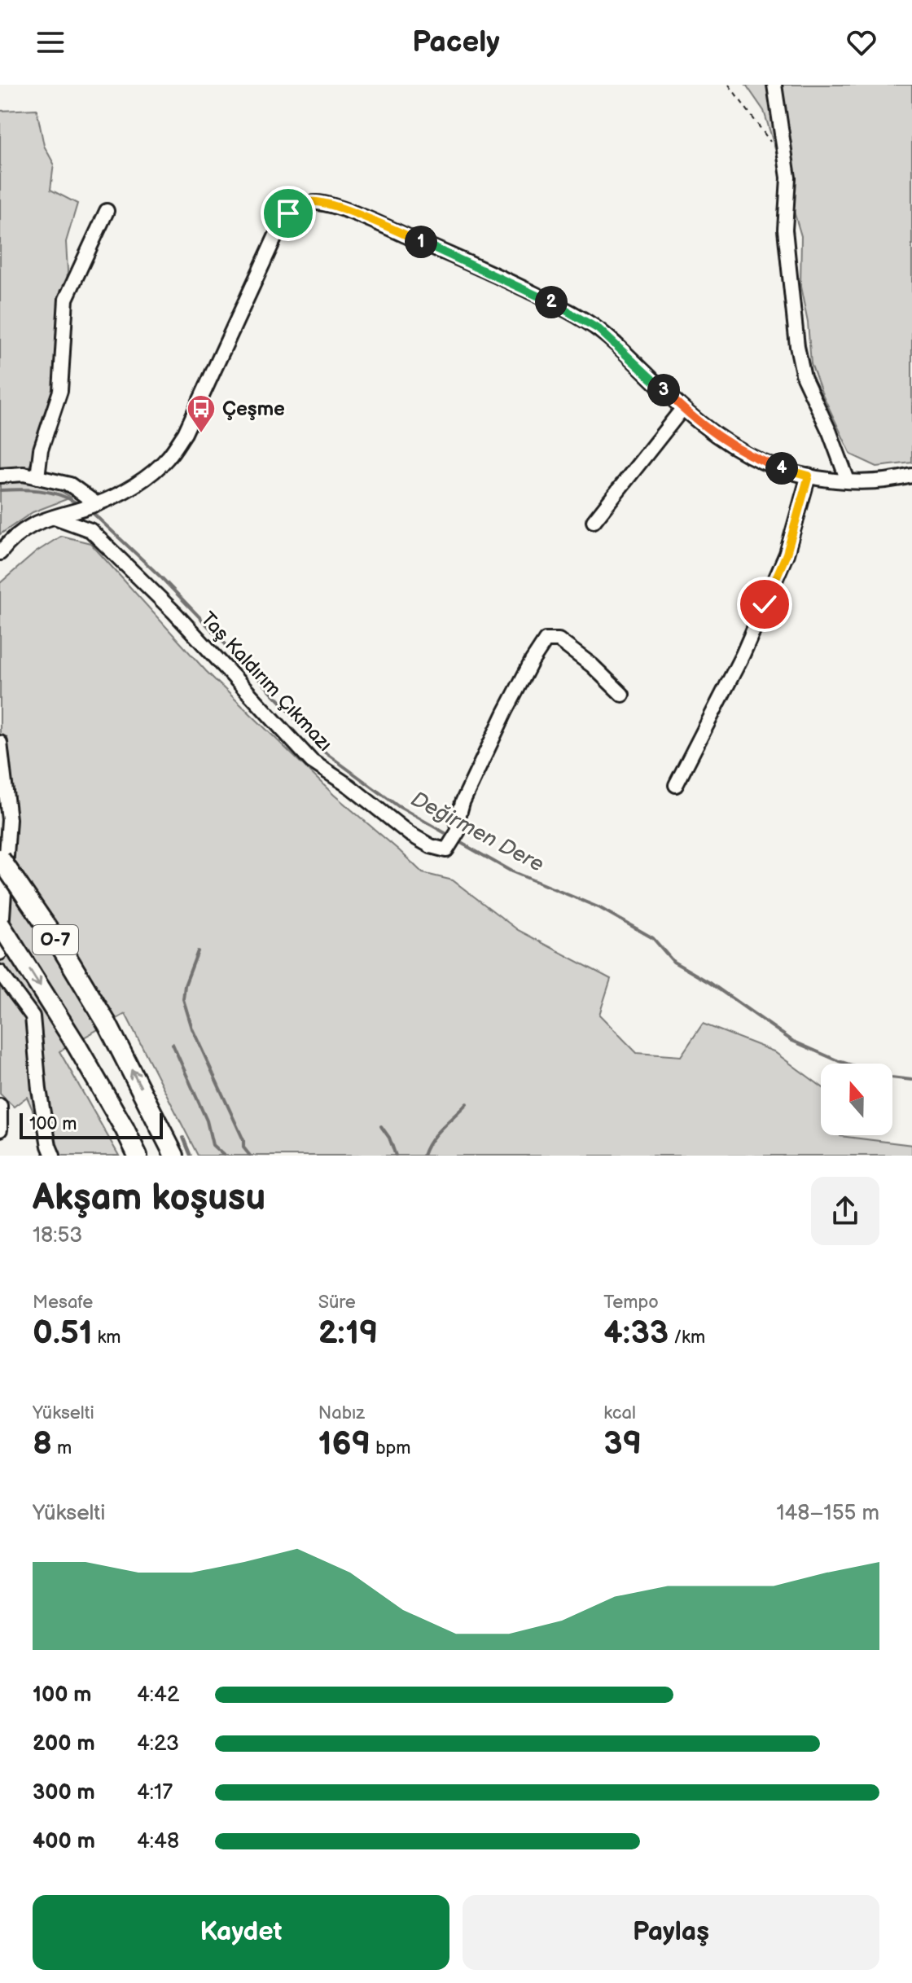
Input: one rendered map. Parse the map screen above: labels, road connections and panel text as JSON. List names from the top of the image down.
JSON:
{
  "streets": {
    "highway": ["O-7"],
    "street": ["Taş Kaldırım Çıkmazı"]
  },
  "water": ["Değirmen Dere"],
  "places": {
    "bus stop": ["Çeşme"]
  },
  "scale_bar": "100 m",
  "north": "top",
  "page": {
    "header": "Pacely",
    "pins": [
      "1",
      "2",
      "3",
      "4"
    ],
    "scale": "100 m",
    "heading": ["Akşam koşusu", "18:53"],
    "stats": [
      ["Mesafe", "0.51 km"],
      ["Süre", "2:19"],
      ["Tempo", "4:33 /km"],
      ["Yükselti", "8 m"],
      ["Nabız", "169 bpm"],
      ["kcal", "39"]
    ],
    "chart": ["Yükselti", "148–155 m"],
    "list": [
      {
        "name": "100 m",
        "note": "4:42"
      },
      {
        "name": "200 m",
        "note": "4:23"
      },
      {
        "name": "300 m",
        "note": "4:17"
      },
      {
        "name": "400 m",
        "note": "4:48"
      }
    ],
    "buttons": ["Kaydet", "Paylaş"]
  }
}
